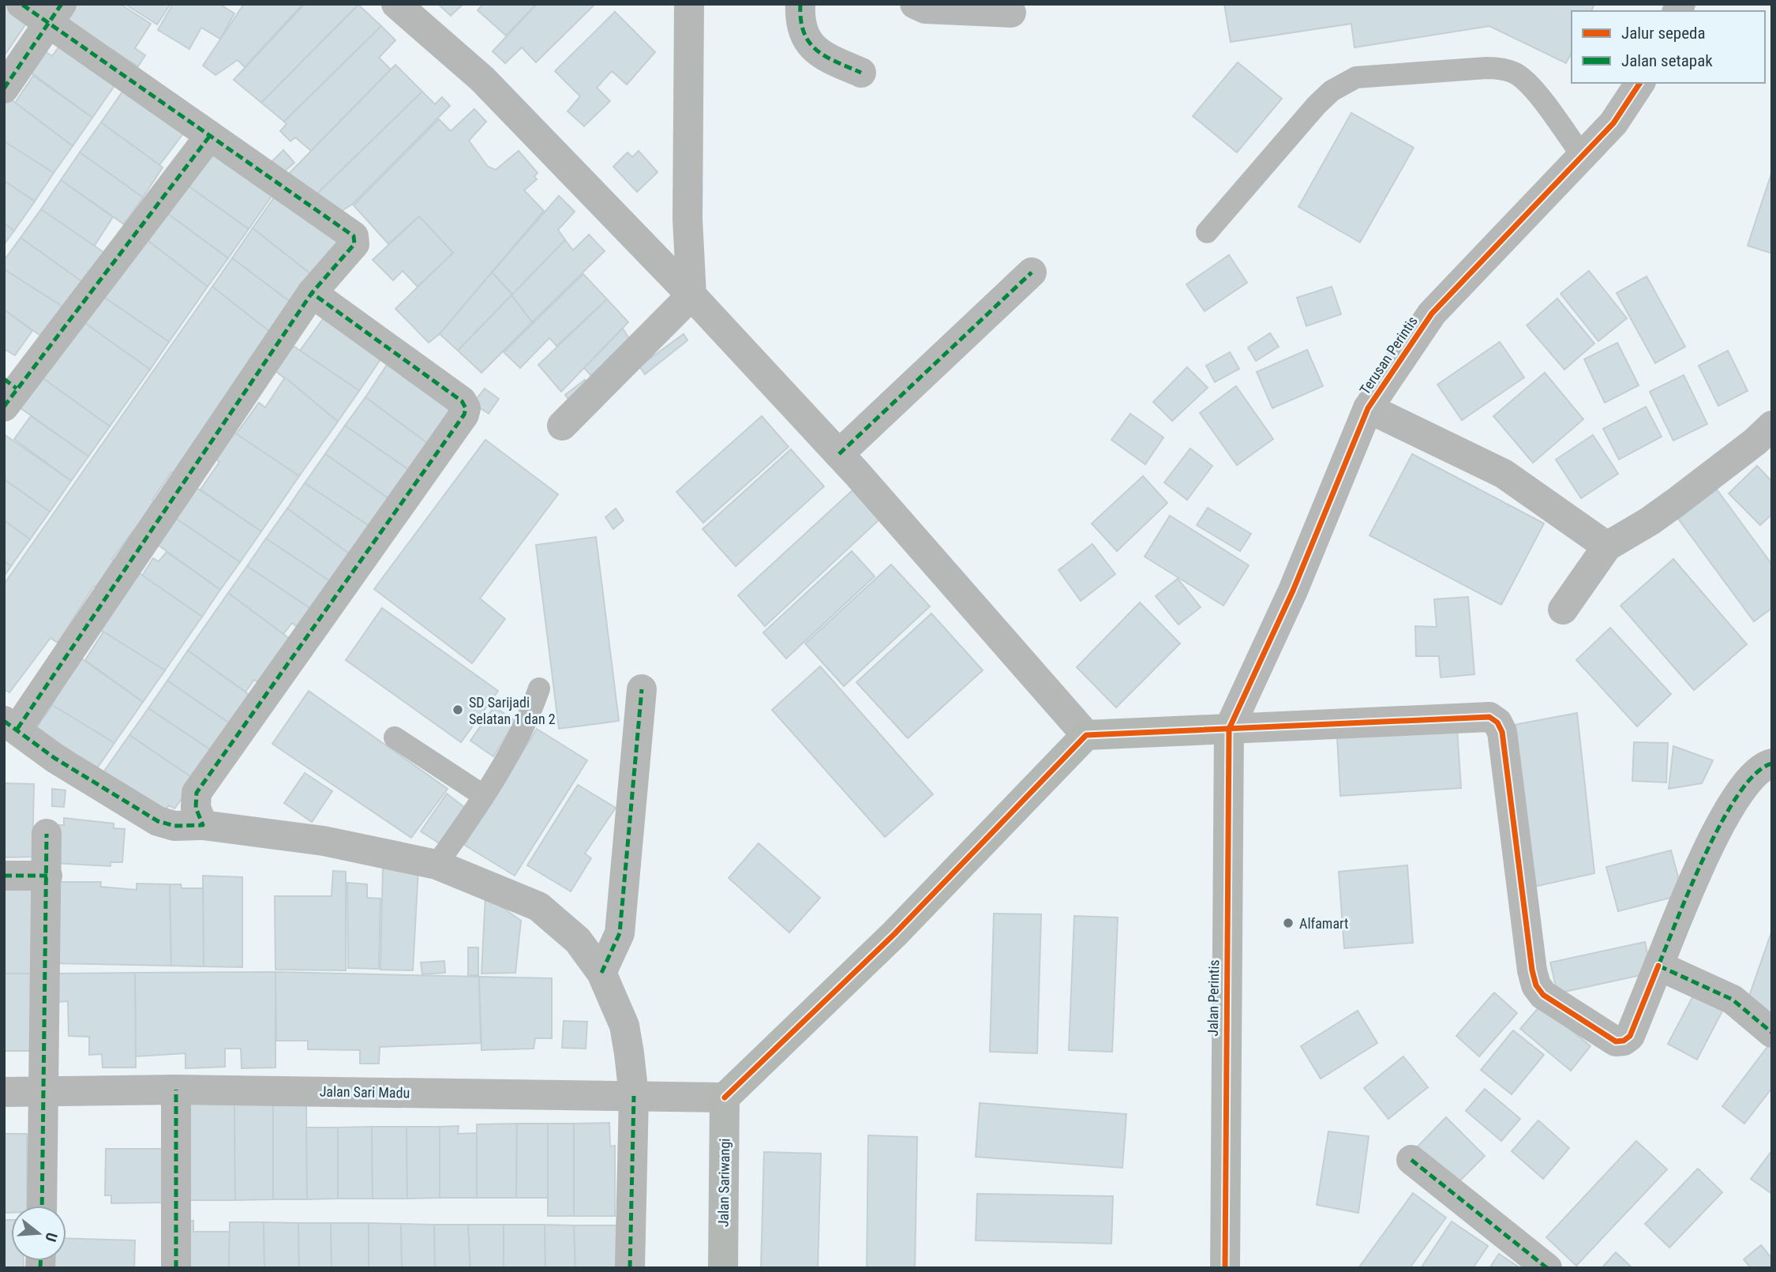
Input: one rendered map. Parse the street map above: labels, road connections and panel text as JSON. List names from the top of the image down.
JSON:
{
  "streets": {
    "street": [
      "Terusan Perintis",
      "Jalan Perintis",
      "Jalan Sari Madu",
      "Jalan Sariwangi"
    ]
  },
  "crossings": [
    ["Terusan Perintis", "Jalan Perintis"],
    ["Jalan Sari Madu", "Jalan Sariwangi"]
  ],
  "places": ["SD Sarijadi Selatan 1 dan 2", "Alfamart"],
  "legend": ["Jalur sepeda", "Jalan setapak"],
  "north": "right"
}
